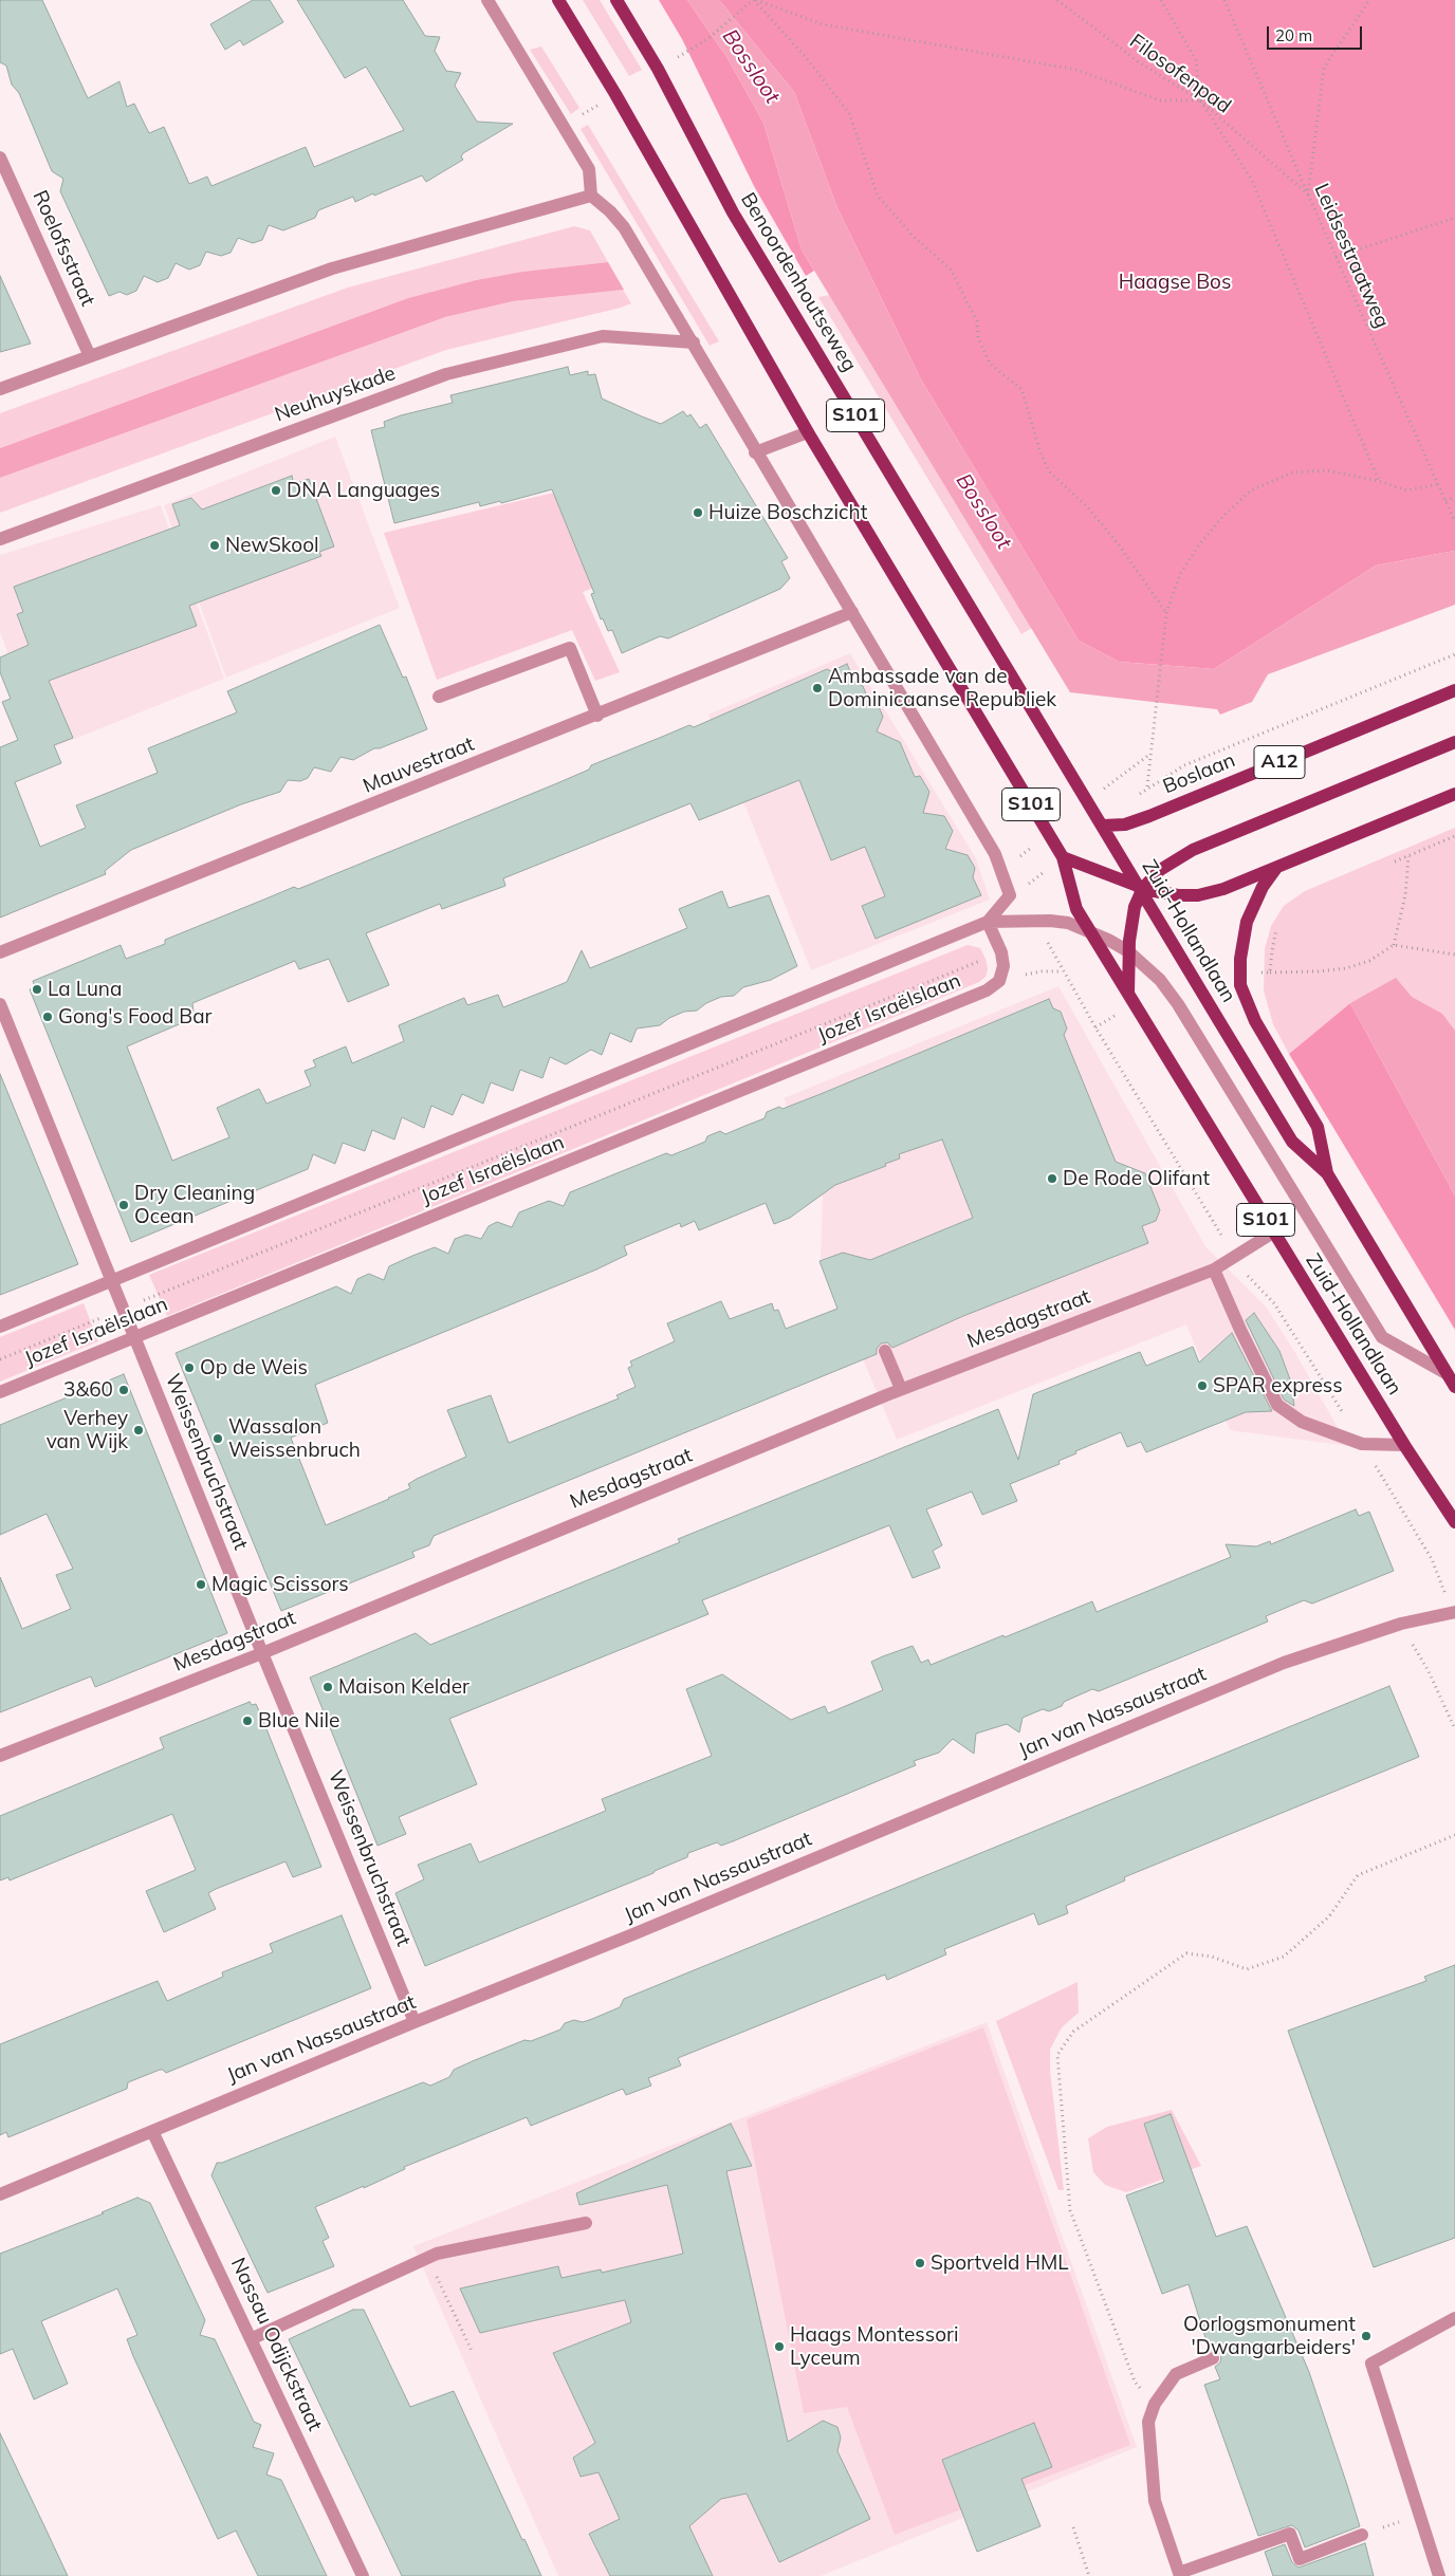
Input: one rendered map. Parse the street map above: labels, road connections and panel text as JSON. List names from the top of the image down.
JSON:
{
  "streets": {
    "main road": [
      "Benoordenhoutseweg",
      "S101",
      "A12",
      "Boslaan",
      "Zuid-Hollandlaan"
    ],
    "street": [
      "Roelofsstraat",
      "Neuhuyskade",
      "Mauvestraat",
      "Jozef Israëlslaan",
      "Mesdagstraat",
      "Weissenbruchstraat",
      "Jan van Nassaustraat",
      "Nassau Odijckstraat"
    ],
    "path": ["Filosofenpad", "Leidsestraatweg"]
  },
  "crossings": [
    ["Filosofenpad", "Leidsestraatweg"],
    ["Benoordenhoutseweg", "Boslaan"],
    ["Benoordenhoutseweg", "Zuid-Hollandlaan"],
    ["S101", "Zuid-Hollandlaan"],
    ["A12", "Zuid-Hollandlaan"],
    ["Boslaan", "Zuid-Hollandlaan"],
    ["Zuid-Hollandlaan", "Jozef Israëlslaan"],
    ["Zuid-Hollandlaan", "Mesdagstraat"],
    ["Jozef Israëlslaan", "Weissenbruchstraat"],
    ["Mesdagstraat", "Weissenbruchstraat"],
    ["Weissenbruchstraat", "Jan van Nassaustraat"],
    ["Jan van Nassaustraat", "Nassau Odijckstraat"]
  ],
  "water": ["Bossloot"],
  "parks": ["Haagse Bos"],
  "places": [
    "DNA Languages",
    "Huize Boschzicht",
    "NewSkool",
    "Ambassade van de Dominicaanse Republiek",
    "La Luna",
    "Gong's Food Bar",
    "De Rode Olifant",
    "Dry Cleaning Ocean",
    "Op de Weis",
    "SPAR express",
    "3&60",
    "Verhey van Wijk",
    "Wassalon Weissenbruch",
    "Magic Scissors",
    "Maison Kelder",
    "Blue Nile",
    "Sportveld HML",
    "Oorlogsmonument 'Dwangarbeiders'",
    "Haags Montessori Lyceum"
  ],
  "scale_bar": "20 m"
}
